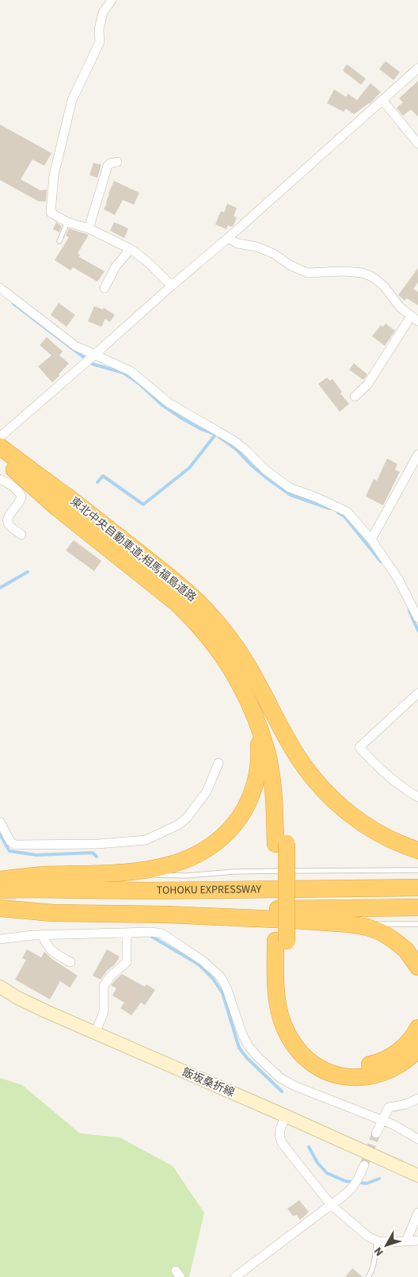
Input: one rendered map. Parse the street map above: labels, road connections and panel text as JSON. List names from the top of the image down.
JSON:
{
  "streets": {
    "highway": ["東北中央自動車道;相馬福島道路", "TOHOKU EXPRESSWAY"],
    "main road": ["飯坂桑折線"]
  },
  "north": "bottom left"
}
